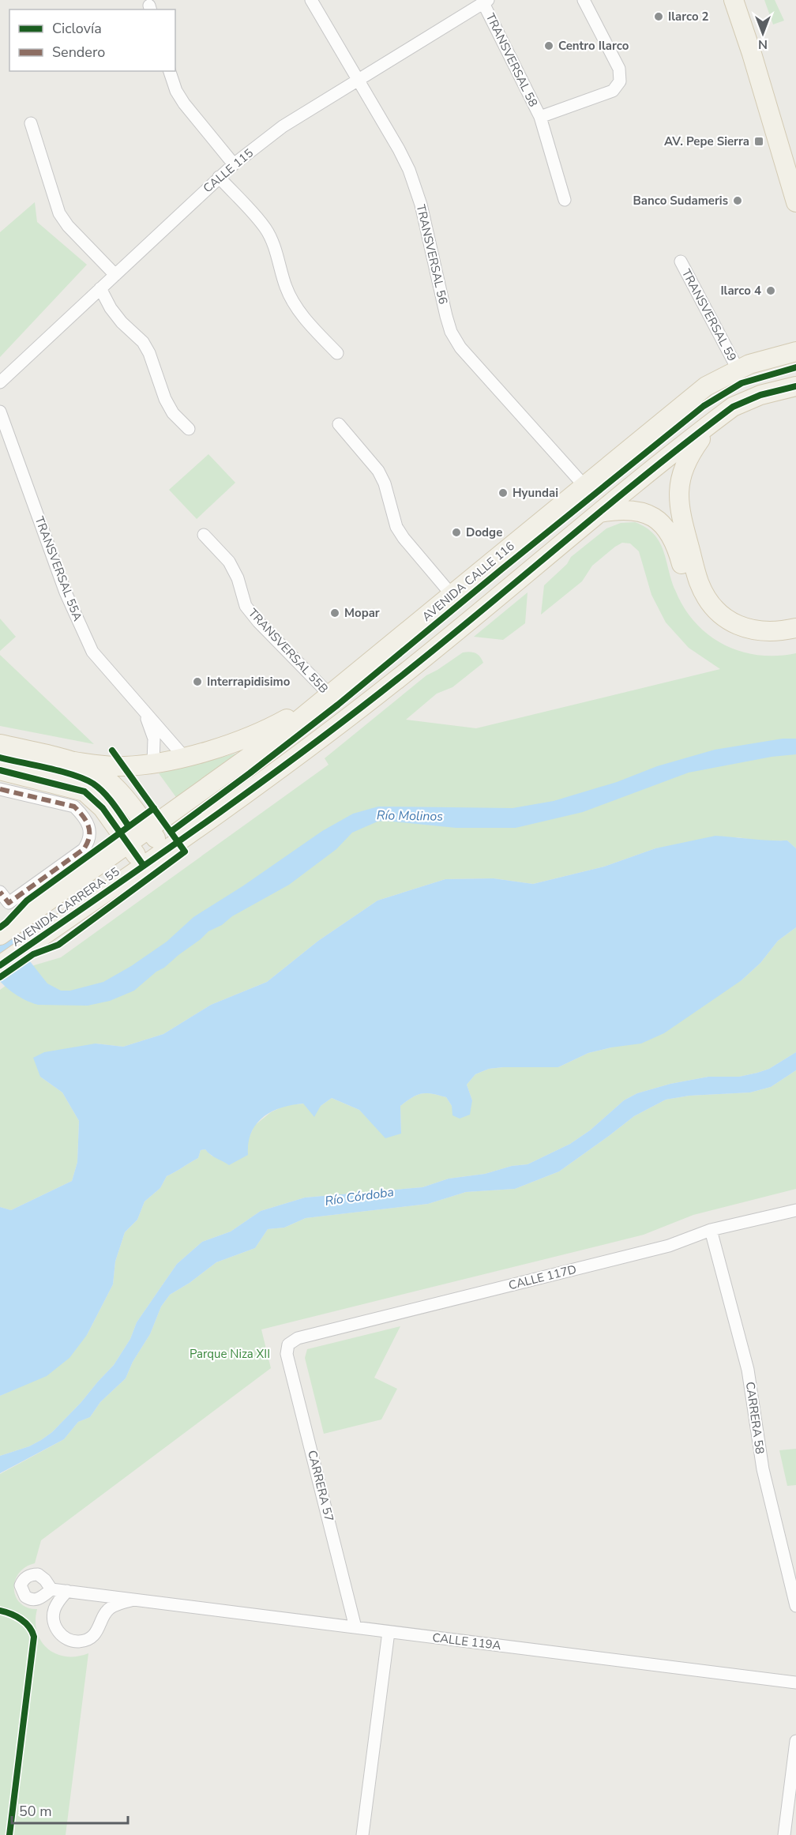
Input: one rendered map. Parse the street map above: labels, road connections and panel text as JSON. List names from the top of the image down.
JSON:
{
  "streets": {
    "main road": ["AVENIDA CALLE 116", "AVENIDA CARRERA 55"],
    "street": [
      "TRANSVERSAL 58",
      "CALLE 115",
      "TRANSVERSAL 56",
      "TRANSVERSAL 59",
      "TRANSVERSAL 55A",
      "TRANSVERSAL 55B",
      "CALLE 117D",
      "CARRERA 58",
      "CARRERA 57",
      "CALLE 119A"
    ]
  },
  "crossings": [
    ["TRANSVERSAL 58", "CALLE 115"],
    ["CALLE 115", "TRANSVERSAL 56"],
    ["TRANSVERSAL 56", "AVENIDA CALLE 116"],
    ["TRANSVERSAL 59", "AVENIDA CALLE 116"],
    ["AVENIDA CALLE 116", "TRANSVERSAL 55B"],
    ["AVENIDA CALLE 116", "AVENIDA CARRERA 55"],
    ["CALLE 117D", "CARRERA 58"],
    ["CALLE 117D", "CARRERA 57"],
    ["CARRERA 57", "CALLE 119A"]
  ],
  "water": ["Río Molinos", "Río Córdoba"],
  "parks": ["Parque Niza XII"],
  "places": {
    "other": [
      "Ilarco 2",
      "Centro Ilarco",
      "Banco Sudameris",
      "Ilarco 4",
      "Hyundai",
      "Dodge",
      "Mopar",
      "Interrapidisimo"
    ],
    "transit": ["AV. Pepe Sierra"]
  },
  "legend": ["Ciclovía", "Sendero"],
  "scale_bar": "50 m",
  "north": "bottom"
}
